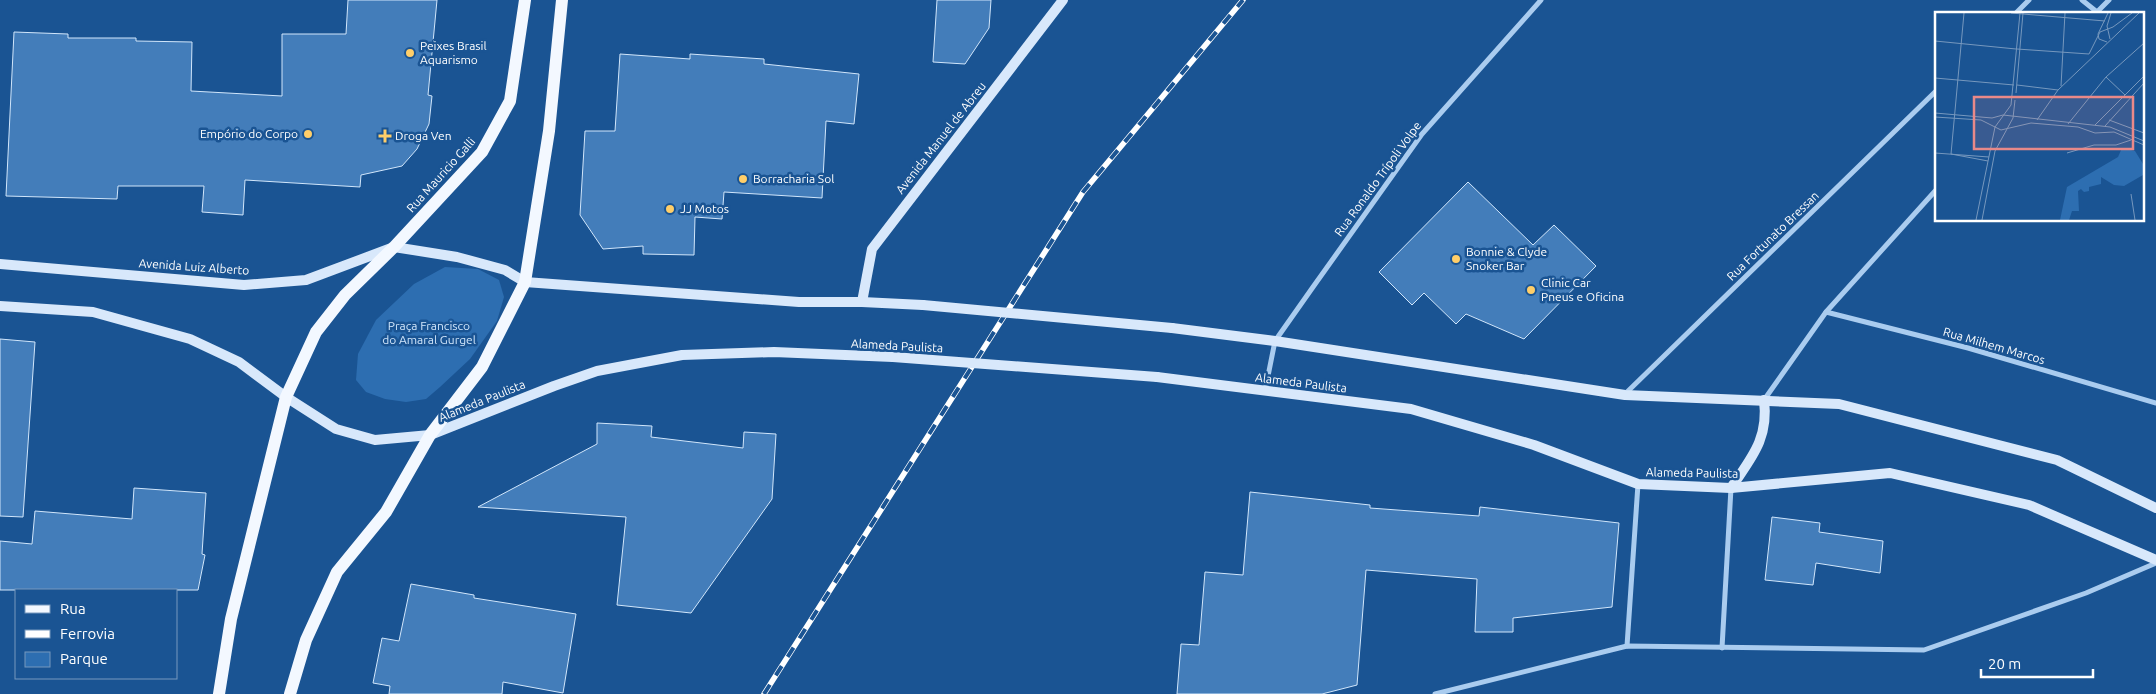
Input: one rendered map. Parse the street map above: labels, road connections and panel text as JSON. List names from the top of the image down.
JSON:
{
  "streets": {
    "main road": [
      "Avenida Manuel de Abreu",
      "Rua Mauricio Galli",
      "Avenida Luiz Alberto",
      "Alameda Paulista"
    ],
    "street": ["Rua Ronaldo Trípoli Volpe", "Rua Fortunato Bressan", "Rua Milhem Marcos"]
  },
  "crossings": [
    ["Rua Mauricio Galli", "Avenida Luiz Alberto"],
    ["Rua Ronaldo Trípoli Volpe", "Alameda Paulista"]
  ],
  "parks": ["Praça Francisco do Amaral Gurgel"],
  "places": {
    "other": [
      "Peixes Brasil Aquarismo",
      "Empório do Corpo",
      "Borracharia Sol",
      "JJ Motos",
      "Bonnie & Clyde Snoker Bar",
      "Clinic Car Pneus e Oficina"
    ],
    "health": ["Droga Ven"]
  },
  "legend": ["Rua", "Ferrovia", "Parque"],
  "scale_bar": "20 m"
}
